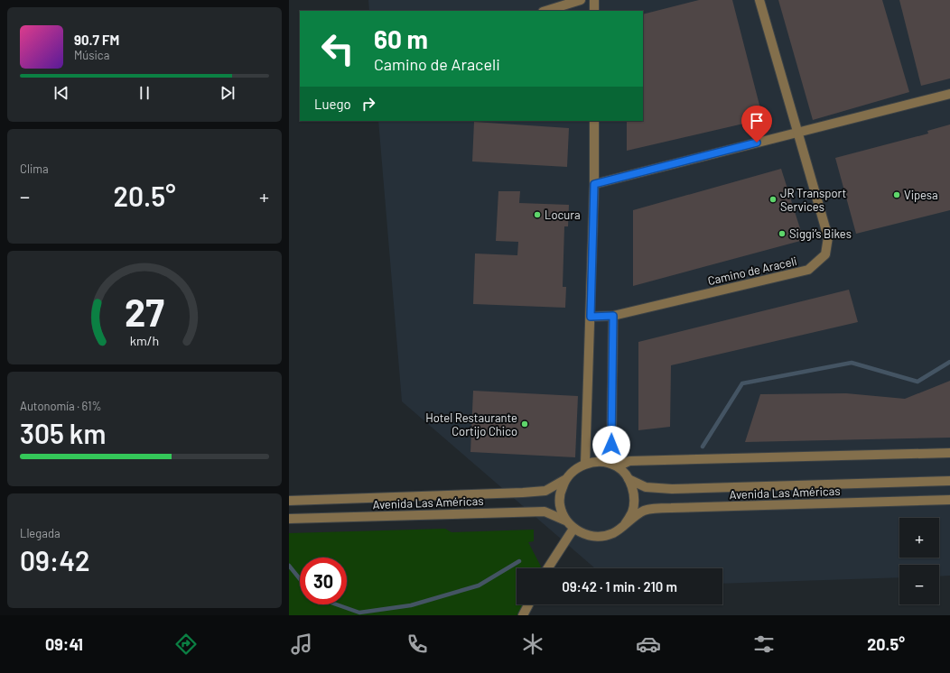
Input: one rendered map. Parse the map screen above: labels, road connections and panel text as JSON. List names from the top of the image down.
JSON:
{
  "streets": {
    "street": ["Camino de Araceli", "Avenida Las Américas"]
  },
  "places": [
    "Vipesa",
    "JR Transport Services",
    "Locura",
    "Siggi’s Bikes",
    "Hotel Restaurante Cortijo Chico"
  ],
  "page": {
    "turn": ["60 m", "Camino de Araceli"],
    "song": ["90.7 FM", "Música"],
    "then": "Luego",
    "tile": [
      "Clima",
      ["Autonomía · 61%", "305 km"],
      ["Llegada", "09:42"]
    ],
    "heat": ["−", "20.5°", "+"],
    "map_buttons": ["+", "−"],
    "limit": "30",
    "trip": "09:42 · 1 min · 210 m",
    "tabs": ["09:41", "20.5°"],
    "gauge": ["27", "km/h"]
  }
}
